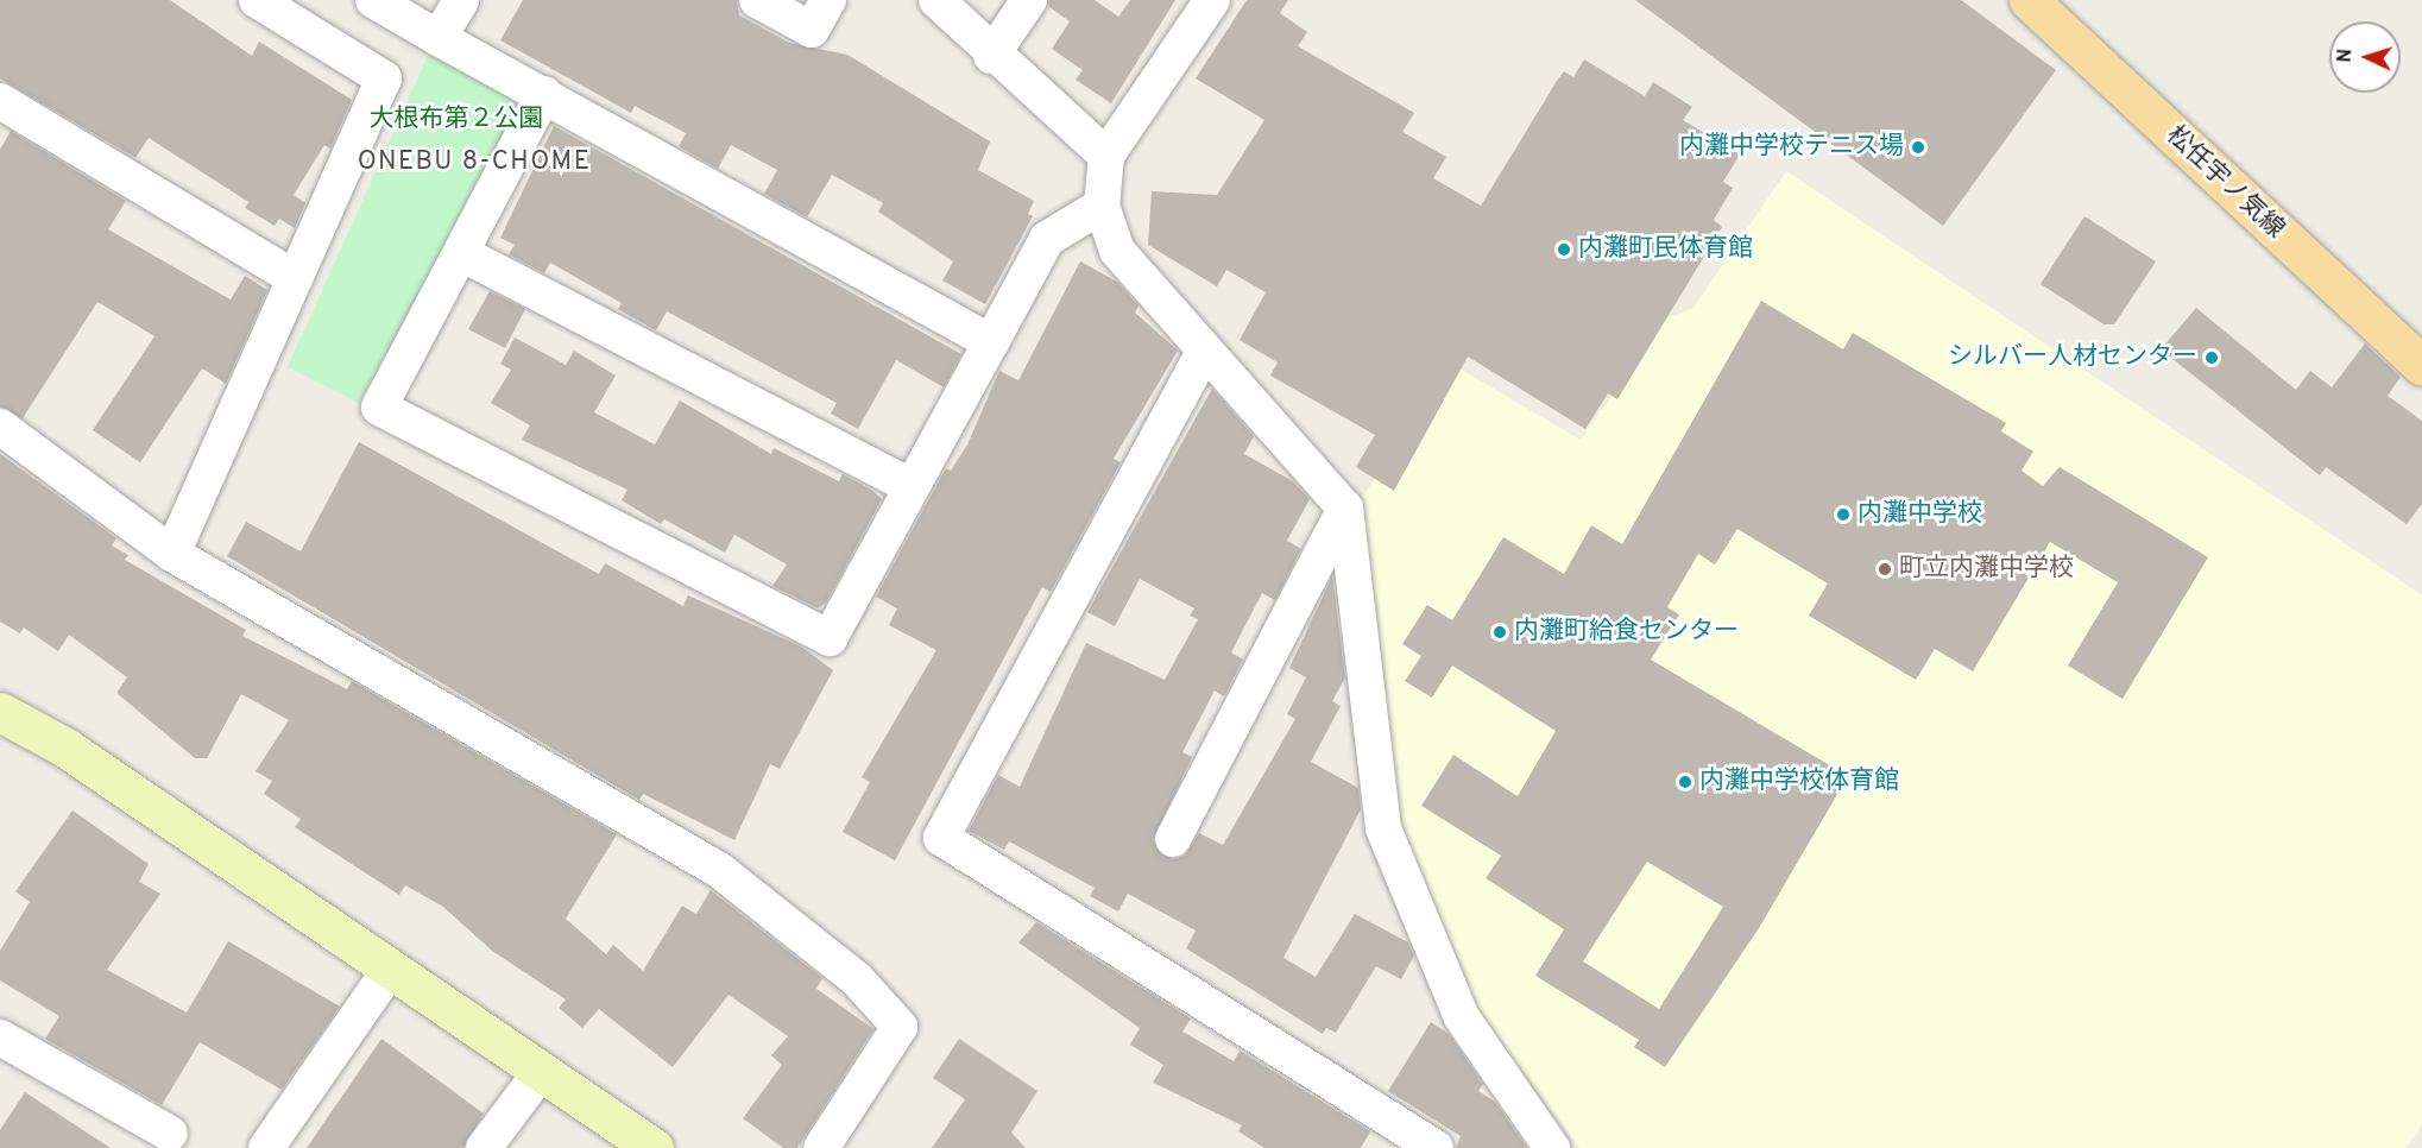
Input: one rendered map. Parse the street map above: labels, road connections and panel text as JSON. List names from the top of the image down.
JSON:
{
  "streets": {
    "main road": ["松任宇ノ気線"]
  },
  "districts": ["ONEBU 8-CHOME"],
  "parks": ["大根布第２公園"],
  "places": [
    "内灘中学校テニス場",
    "内灘町民体育館",
    "シルバー人材センター",
    "内灘中学校",
    "町立内灘中学校",
    "内灘町給食センター",
    "内灘中学校体育館"
  ],
  "north": "left"
}
